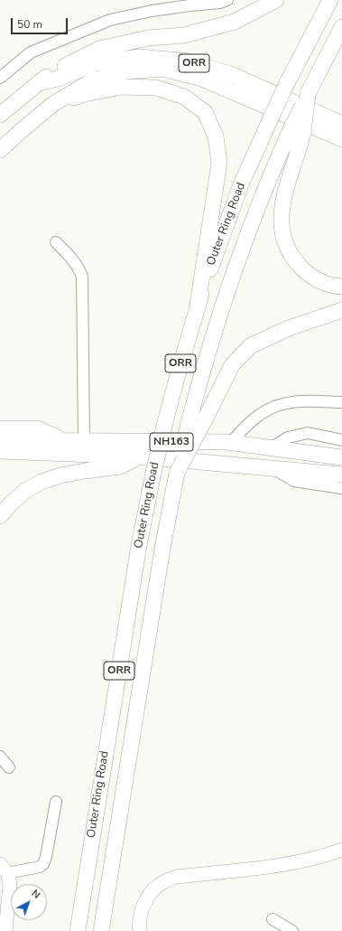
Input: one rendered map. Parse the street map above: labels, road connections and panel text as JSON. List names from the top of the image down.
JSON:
{
  "streets": {
    "highway": ["ORR", "Outer Ring Road", "NH163"]
  },
  "crossings": [
    ["ORR", "Outer Ring Road"]
  ],
  "scale_bar": "50 m",
  "north": "top right"
}
